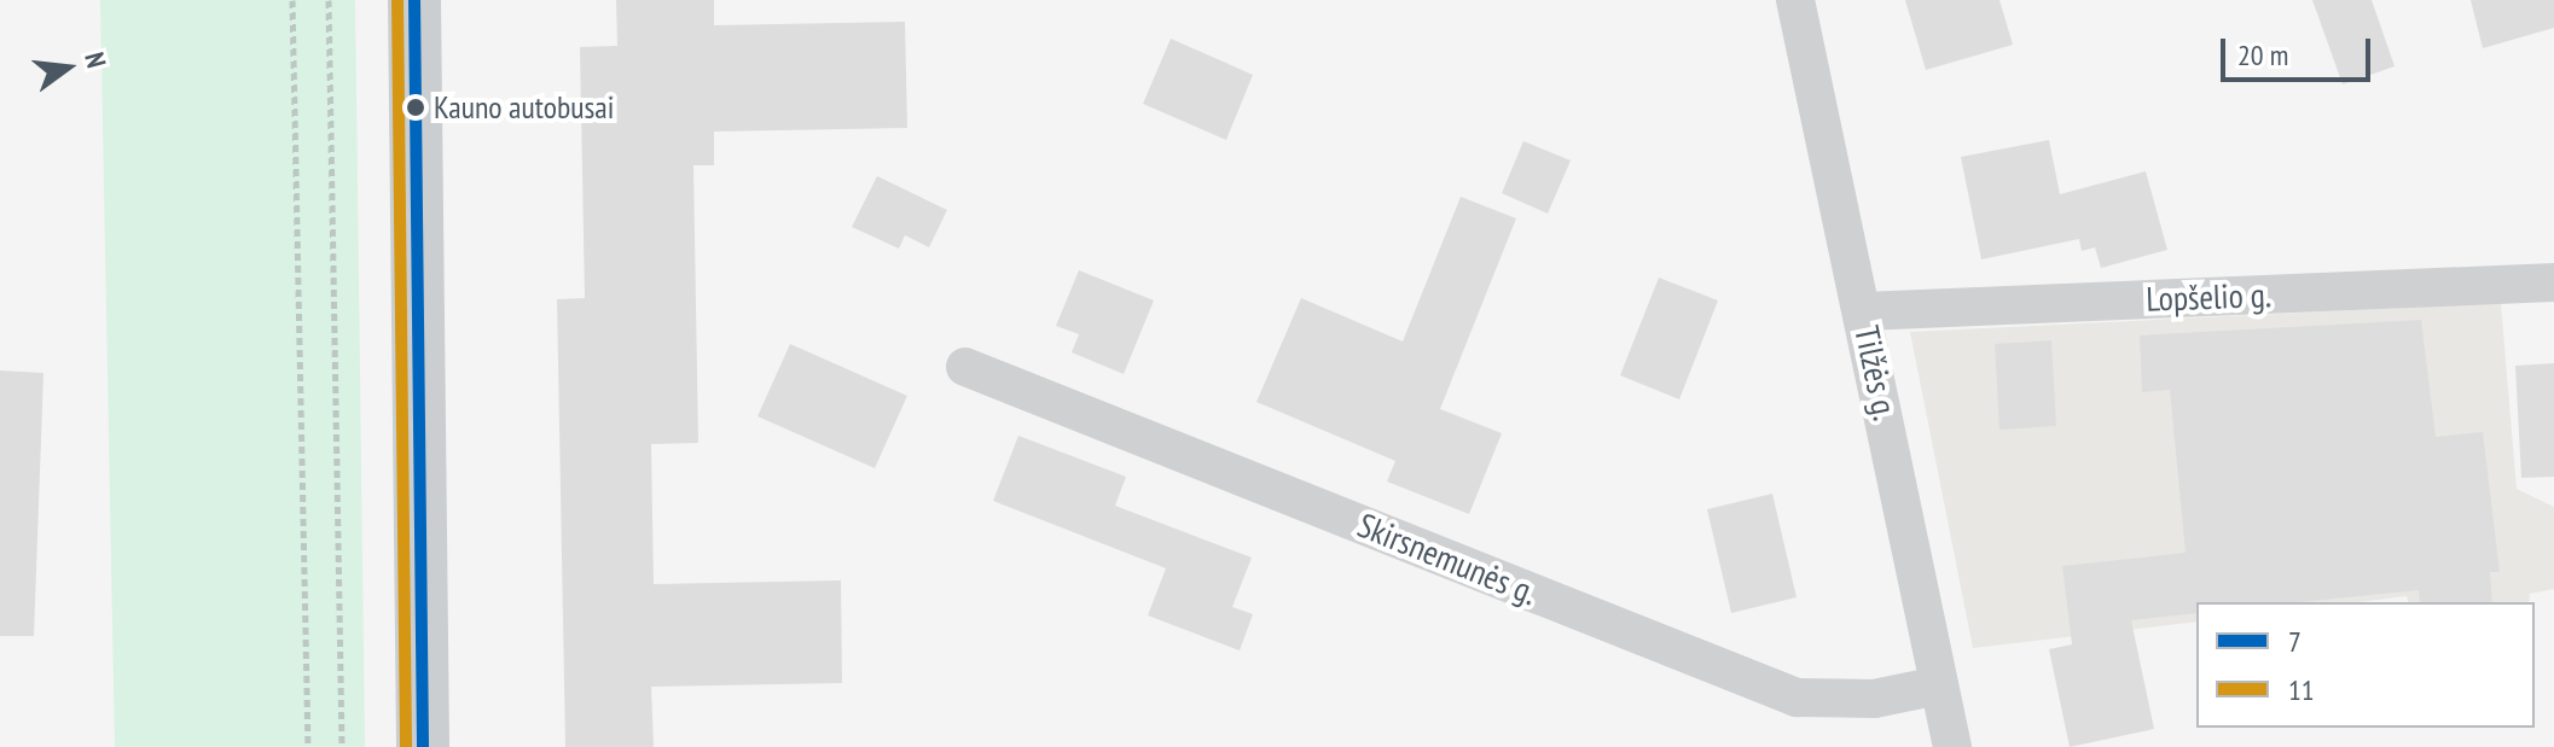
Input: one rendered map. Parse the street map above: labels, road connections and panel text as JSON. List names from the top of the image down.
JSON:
{
  "streets": {
    "street": ["Lopšelio g.", "Tilžės g.", "Skirsnemunės g."]
  },
  "crossings": [
    ["Lopšelio g.", "Tilžės g."],
    ["Tilžės g.", "Skirsnemunės g."]
  ],
  "places": ["Kauno autobusai"],
  "lines": ["transit line 7", "transit line 11"],
  "legend": ["7", "11"],
  "scale_bar": "20 m",
  "north": "right"
}
